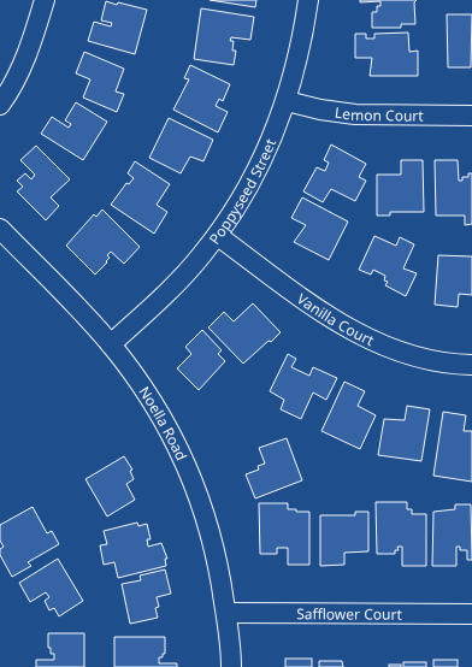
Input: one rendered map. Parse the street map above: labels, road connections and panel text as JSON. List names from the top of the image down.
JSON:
{
  "streets": {
    "street": [
      "Lemon Court",
      "Poppyseed Street",
      "Vanilla Court",
      "Noella Road",
      "Safflower Court"
    ]
  },
  "crossings": [
    ["Lemon Court", "Poppyseed Street"],
    ["Poppyseed Street", "Vanilla Court"],
    ["Poppyseed Street", "Noella Road"],
    ["Noella Road", "Safflower Court"]
  ]
}
